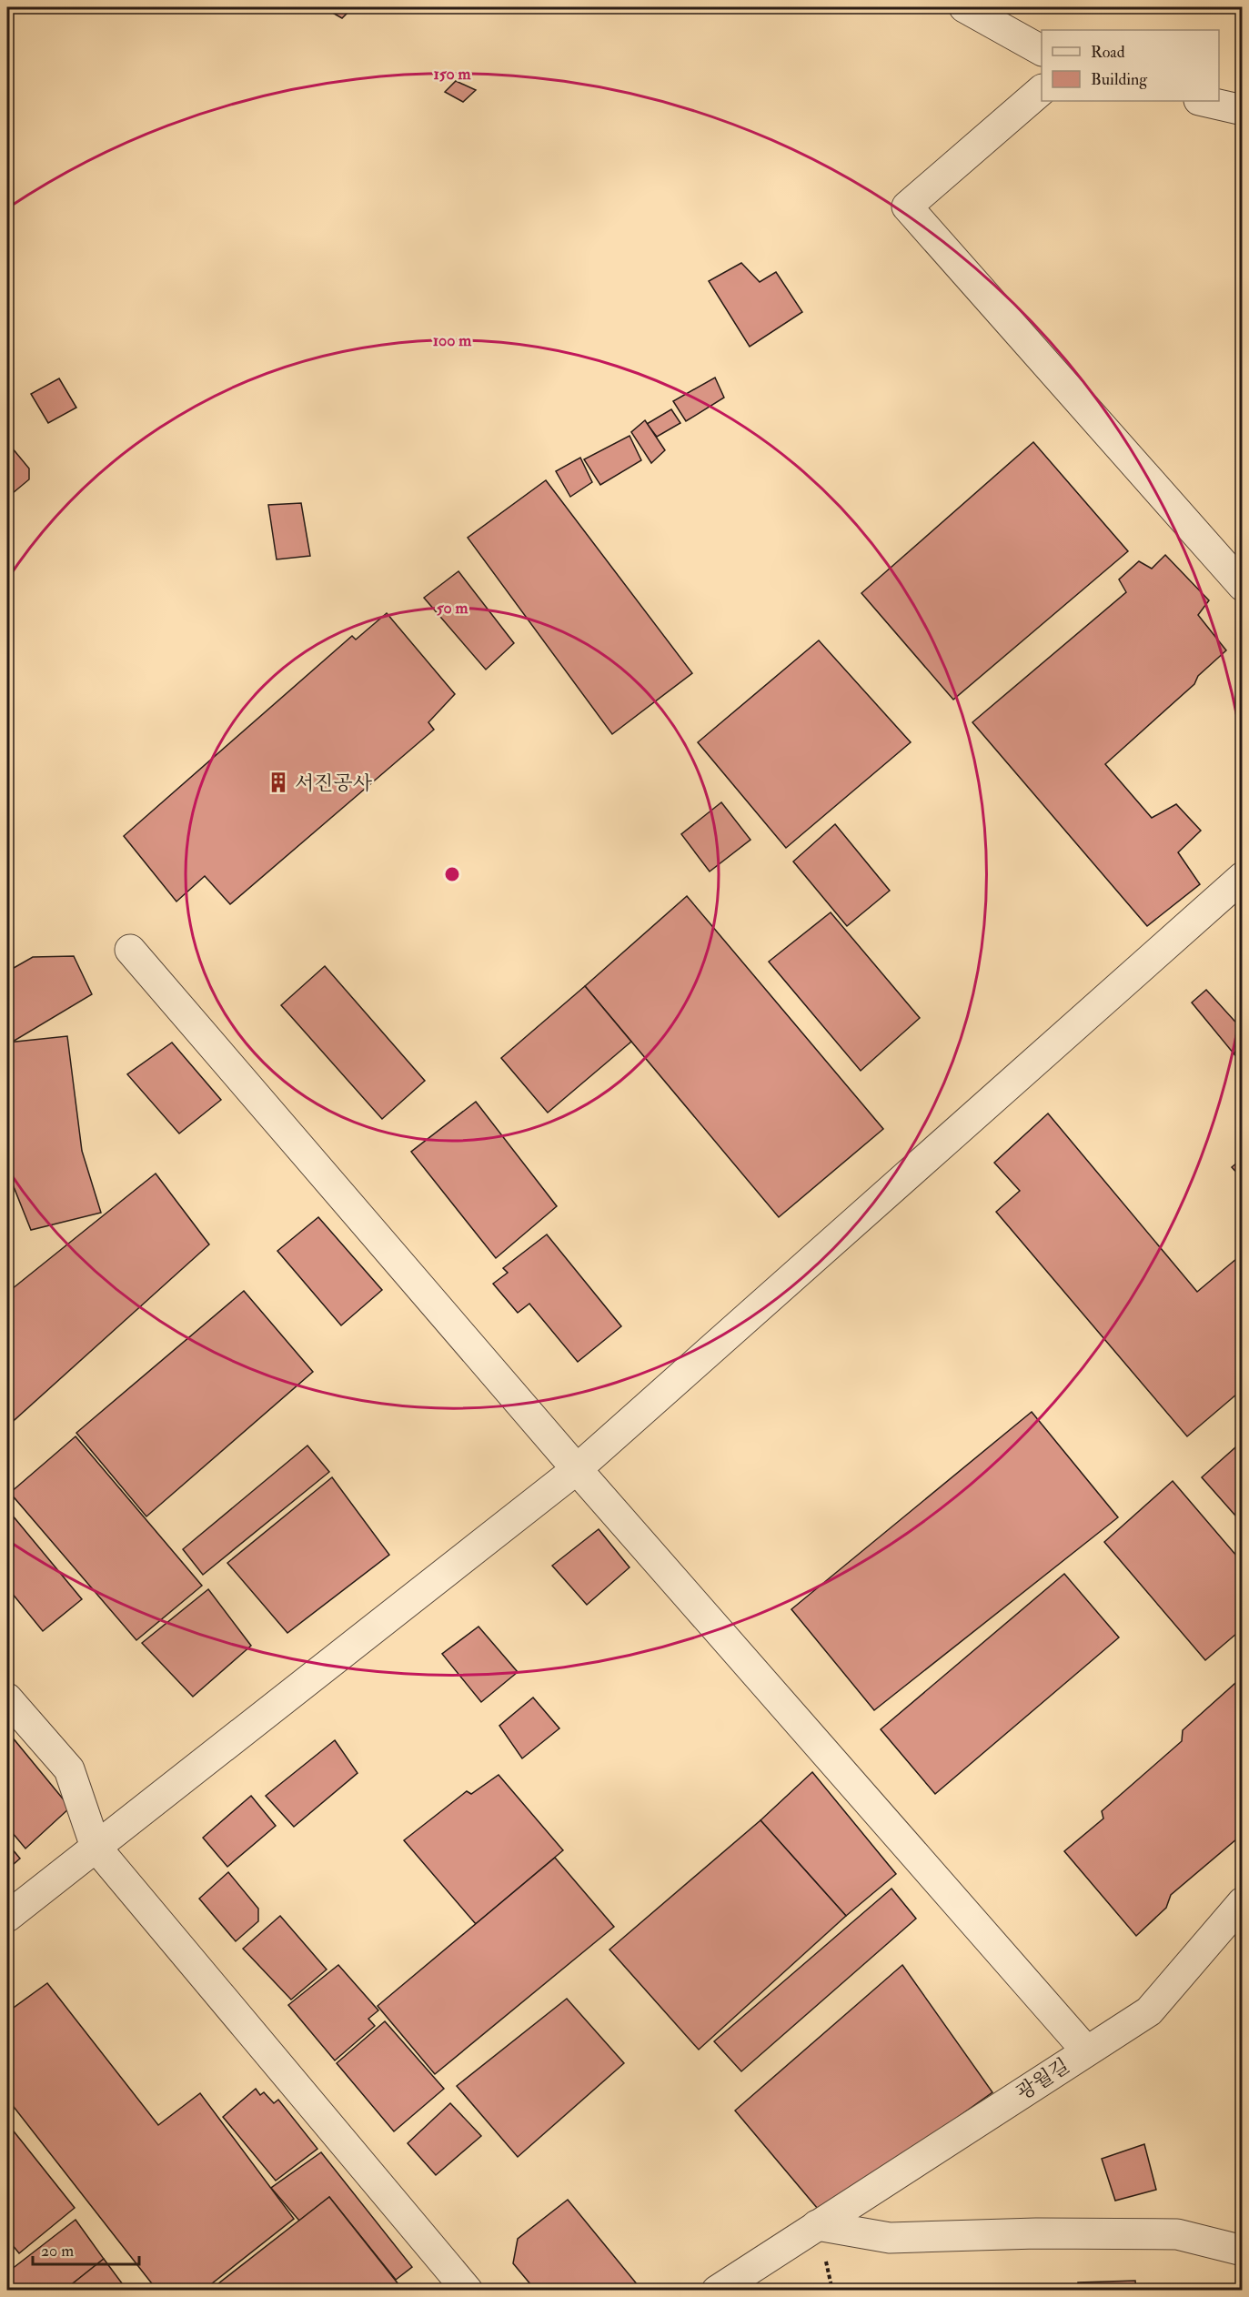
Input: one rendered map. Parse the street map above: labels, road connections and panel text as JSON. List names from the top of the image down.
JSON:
{
  "streets": {
    "street": ["광월길"]
  },
  "places": {
    "building": ["서진공사"]
  },
  "legend": ["Road", "Building"],
  "scale_bar": "20 m",
  "rings": ["150 m", "100 m", "50 m"]
}
